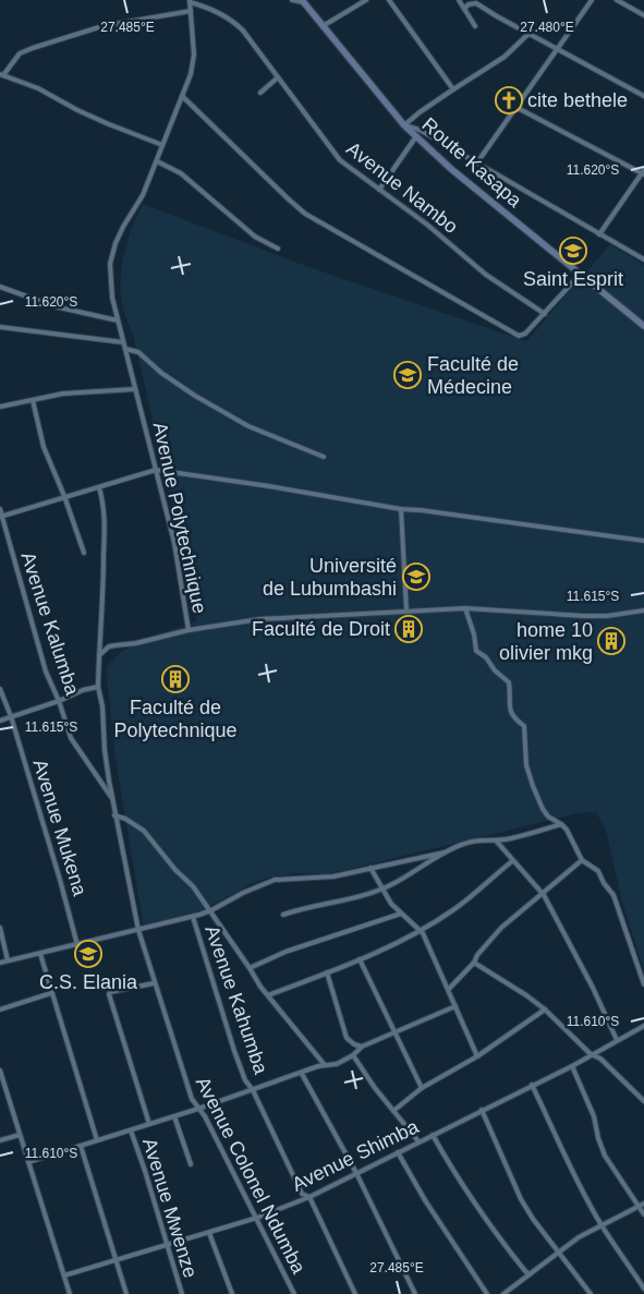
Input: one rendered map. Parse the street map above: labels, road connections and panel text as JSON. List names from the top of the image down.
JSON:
{
  "streets": {
    "main road": ["Route Kasapa"],
    "street": [
      "Avenue Nambo",
      "Avenue Polytechnique",
      "Avenue Kalumba",
      "Avenue Mukena",
      "Avenue Kahumba",
      "Avenue Shimba",
      "Avenue Colonel Ndumba",
      "Avenue Mwenze"
    ]
  },
  "crossings": [
    ["Avenue Nambo", "Avenue Polytechnique"],
    ["Avenue Kalumba", "Avenue Colonel Ndumba"],
    ["Avenue Kahumba", "Avenue Shimba"],
    ["Avenue Shimba", "Avenue Colonel Ndumba"],
    ["Avenue Shimba", "Avenue Mwenze"]
  ],
  "places": {
    "church": ["cite bethele"],
    "school or university": [
      "Saint Esprit",
      "Faculté de Médecine",
      "Université de Lubumbashi",
      "C.S. Elania"
    ],
    "building": ["Faculté de Droit", "home 10 olivier mkg", "Faculté de Polytechnique"]
  },
  "coordinates": [
    "27.485°E",
    "27.480°E",
    "11.620°S",
    "11.615°S",
    "11.610°S"
  ]
}
